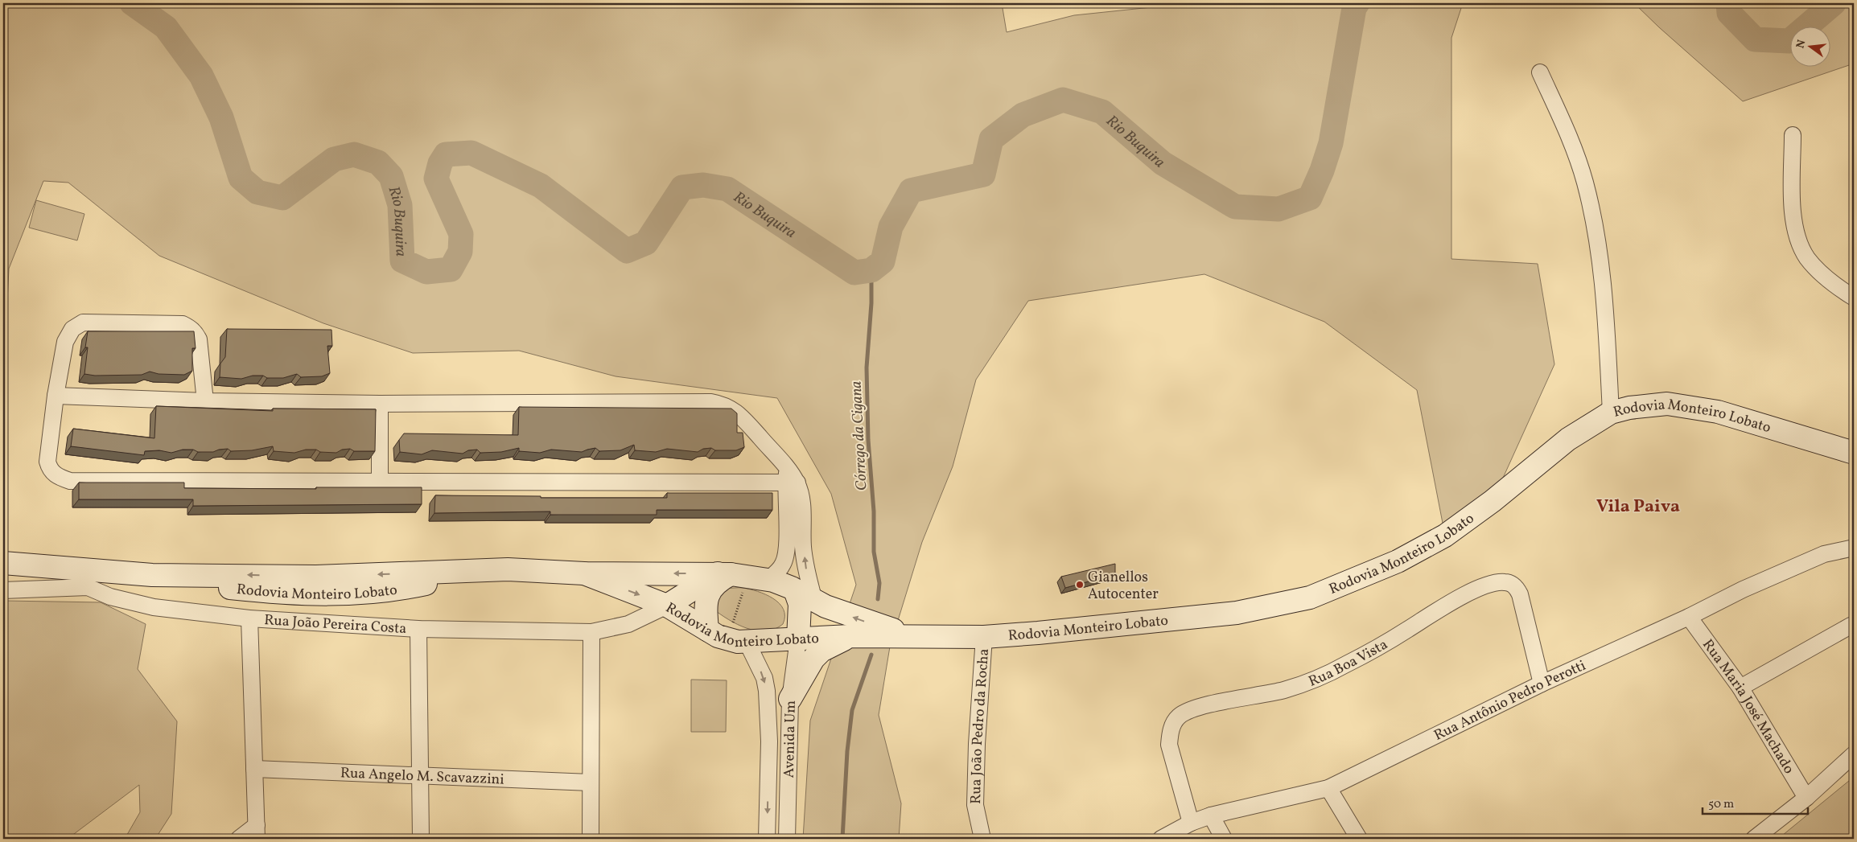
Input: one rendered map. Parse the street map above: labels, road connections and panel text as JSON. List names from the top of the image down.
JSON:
{
  "streets": {
    "main road": ["Rodovia Monteiro Lobato"],
    "street": [
      "Rua João Pereira Costa",
      "Rua Boa Vista",
      "Rua Antônio Pedro Perotti",
      "Rua Maria José Machado",
      "Rua João Pedro da Rocha",
      "Avenida Um",
      "Rua Angelo M. Scavazzini"
    ]
  },
  "crossings": [
    ["Rodovia Monteiro Lobato", "Rua João Pereira Costa"],
    ["Rodovia Monteiro Lobato", "Rua João Pedro da Rocha"],
    ["Rodovia Monteiro Lobato", "Avenida Um"],
    ["Rua Boa Vista", "Rua Antônio Pedro Perotti"],
    ["Rua Antônio Pedro Perotti", "Rua Maria José Machado"]
  ],
  "districts": ["Vila Paiva"],
  "water": ["Rio Buquira", "Córrego da Cigana"],
  "places": ["Gianellos Autocenter"],
  "scale_bar": "50 m",
  "north": "left"
}
